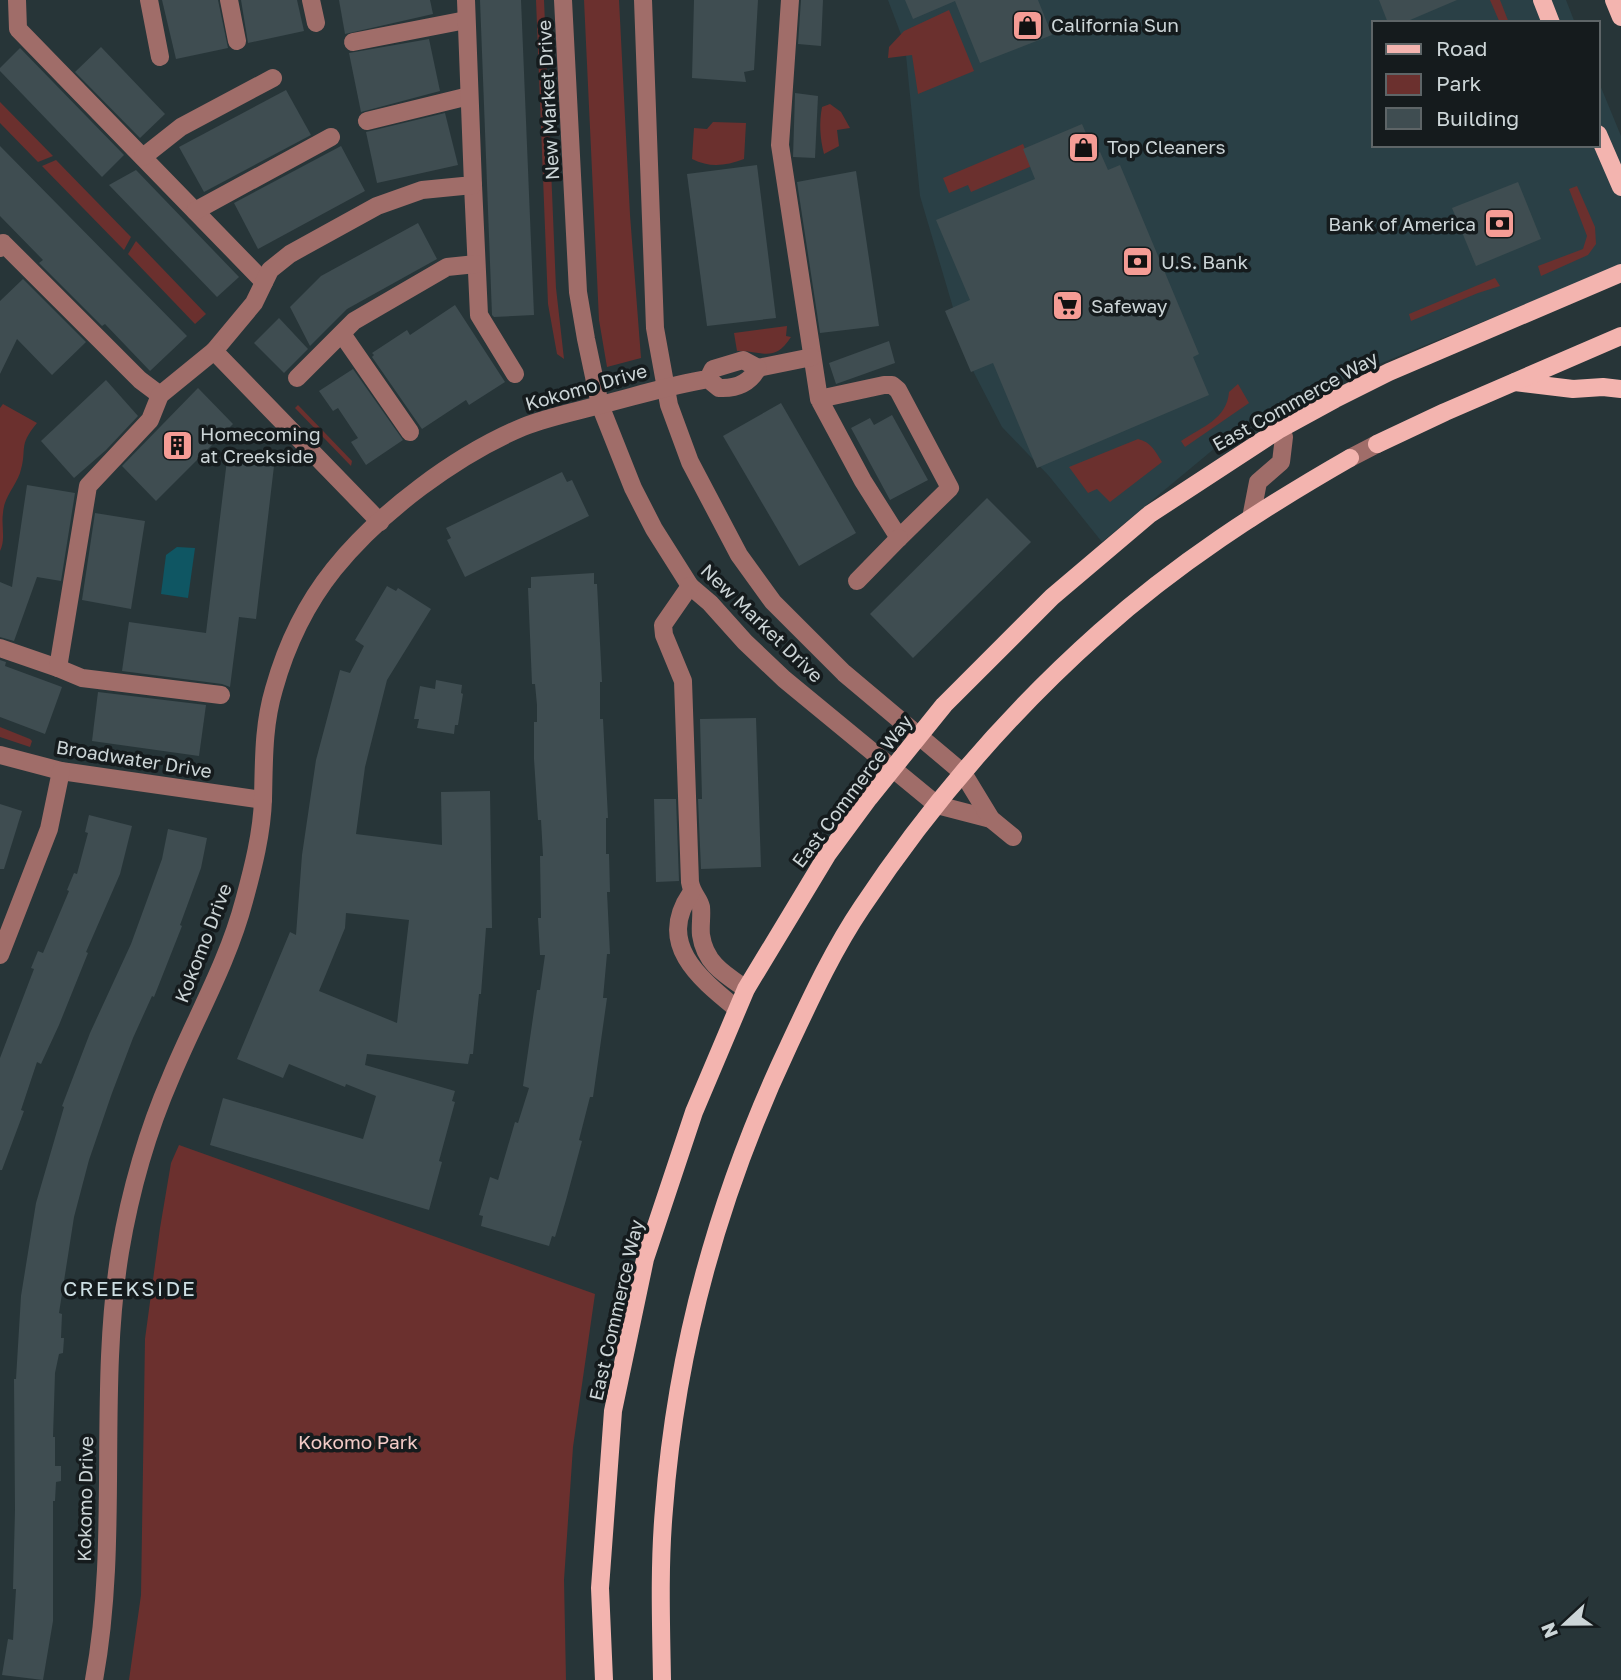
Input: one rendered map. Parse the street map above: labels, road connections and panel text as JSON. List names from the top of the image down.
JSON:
{
  "streets": {
    "main road": ["East Commerce Way"],
    "street": ["New Market Drive", "Kokomo Drive", "Broadwater Drive"]
  },
  "crossings": [
    ["New Market Drive", "Kokomo Drive"],
    ["New Market Drive", "East Commerce Way"],
    ["Kokomo Drive", "Broadwater Drive"]
  ],
  "districts": ["CREEKSIDE"],
  "parks": ["Kokomo Park"],
  "places": {
    "shop": ["California Sun", "Top Cleaners"],
    "bank": ["Bank of America", "U.S. Bank"],
    "supermarket": ["Safeway"],
    "building": ["Homecoming at Creekside"]
  },
  "legend": ["Road", "Park", "Building"],
  "north": "left"
}
